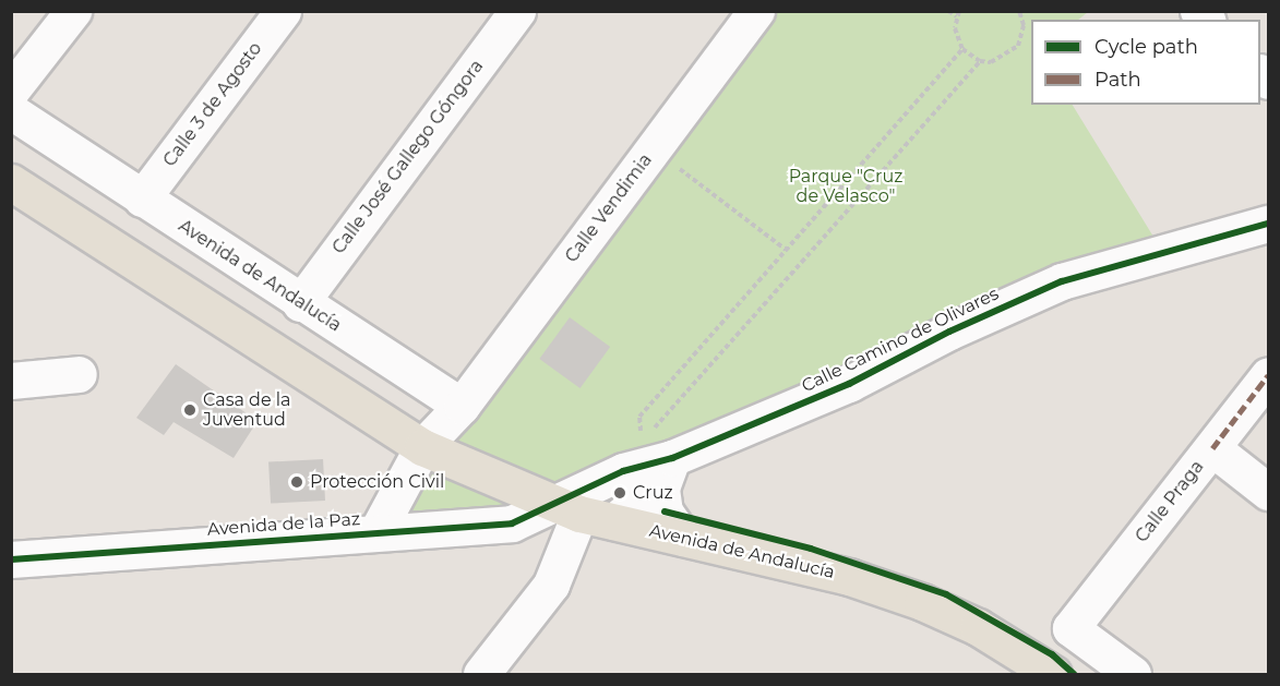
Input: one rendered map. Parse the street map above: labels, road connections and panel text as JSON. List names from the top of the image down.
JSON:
{
  "streets": {
    "main road": ["Avenida de Andalucía"],
    "street": [
      "Calle 3 de Agosto",
      "Calle José Gallego Góngora",
      "Calle Vendimia",
      "Calle Camino de Olivares",
      "Calle Praga",
      "Avenida de la Paz"
    ]
  },
  "crossings": [
    ["Calle 3 de Agosto", "Avenida de Andalucía"],
    ["Calle José Gallego Góngora", "Avenida de Andalucía"],
    ["Calle Vendimia", "Avenida de Andalucía"],
    ["Avenida de Andalucía", "Calle Camino de Olivares"],
    ["Avenida de Andalucía", "Avenida de la Paz"],
    ["Calle Camino de Olivares", "Avenida de la Paz"]
  ],
  "parks": ["Parque \"Cruz de Velasco\""],
  "places": ["Casa de la Juventud", "Protección Civil", "Cruz"],
  "legend": ["Cycle path", "Path"]
}
